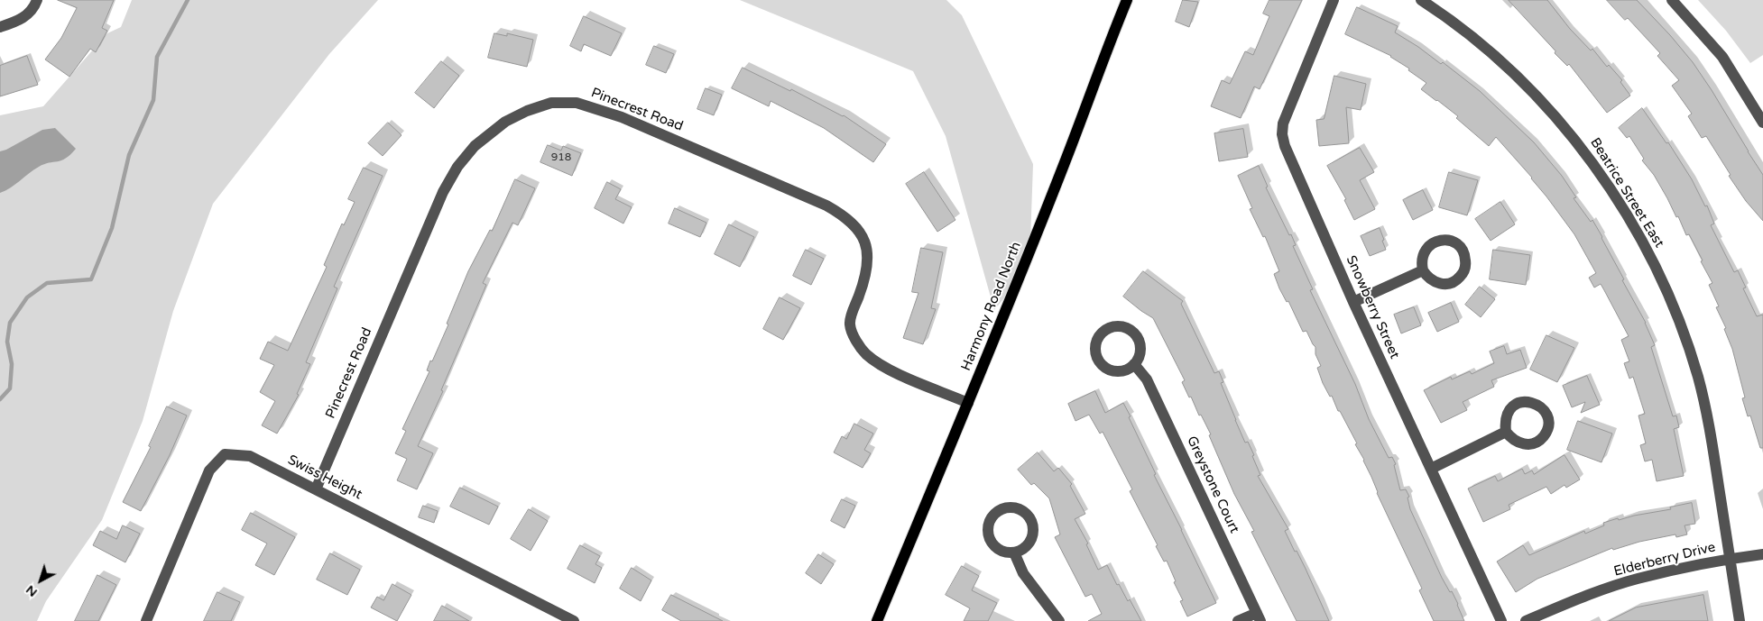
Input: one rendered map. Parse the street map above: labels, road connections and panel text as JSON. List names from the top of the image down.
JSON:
{
  "streets": {
    "main road": ["Harmony Road North"],
    "street": [
      "Pinecrest Road",
      "Beatrice Street East",
      "Snowberry Street",
      "Swiss Height",
      "Greystone Court",
      "Elderberry Drive"
    ]
  },
  "crossings": [
    ["Pinecrest Road", "Harmony Road North"],
    ["Pinecrest Road", "Swiss Height"],
    ["Beatrice Street East", "Elderberry Drive"]
  ],
  "house_numbers": ["918"],
  "north": "bottom left"
}
